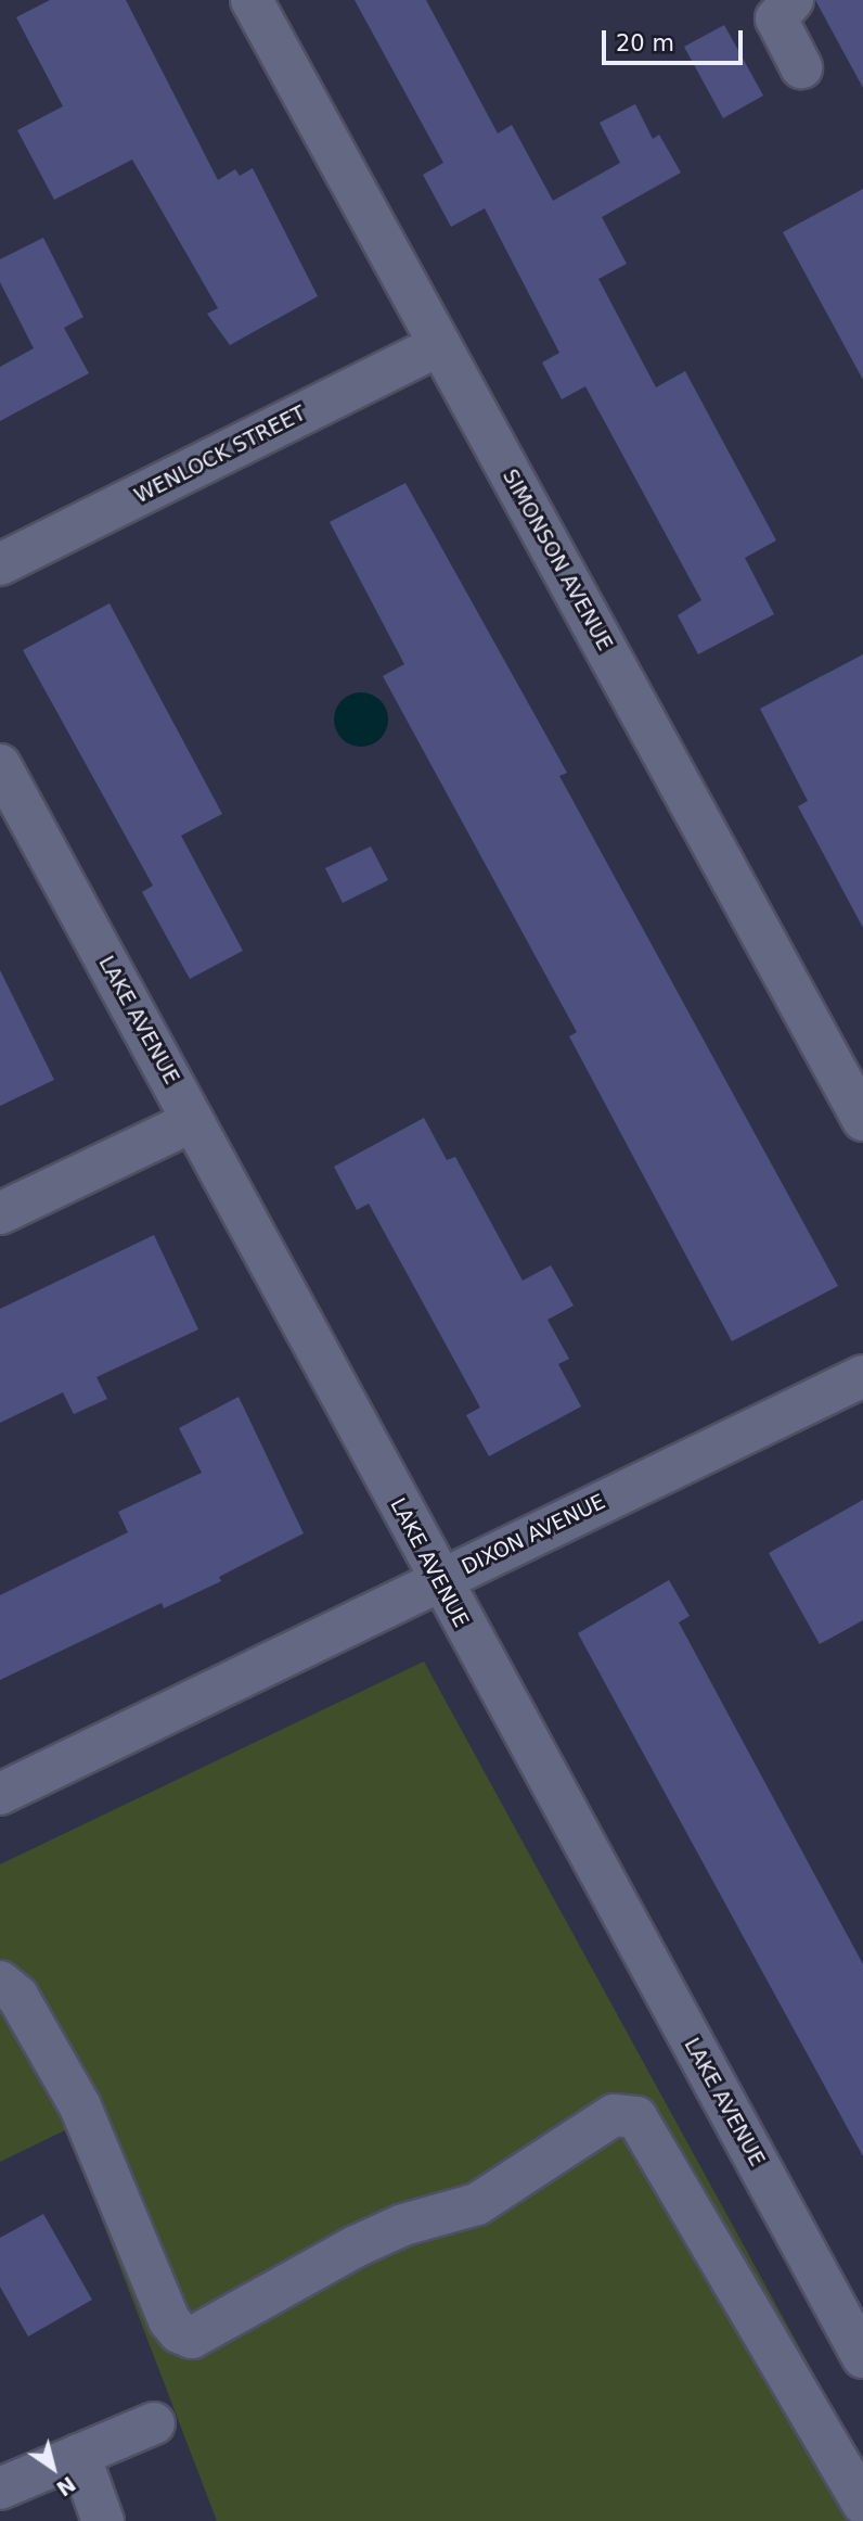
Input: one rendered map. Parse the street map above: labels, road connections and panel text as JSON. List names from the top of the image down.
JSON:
{
  "streets": {
    "street": [
      "WENLOCK STREET",
      "SIMONSON AVENUE",
      "LAKE AVENUE",
      "DIXON AVENUE"
    ]
  },
  "crossings": [
    ["WENLOCK STREET", "SIMONSON AVENUE"],
    ["LAKE AVENUE", "DIXON AVENUE"]
  ],
  "scale_bar": "20 m",
  "north": "bottom right"
}
